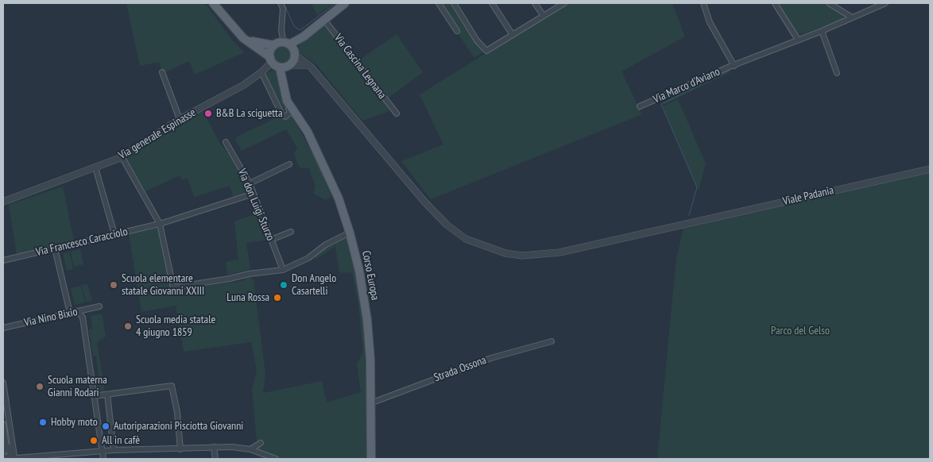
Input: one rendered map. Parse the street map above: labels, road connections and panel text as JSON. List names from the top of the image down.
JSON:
{
  "streets": {
    "main road": ["Corso Europa"],
    "street": [
      "Via Cascina Legnana",
      "Via Marco d'Aviano",
      "Via generale Espinasse",
      "Viale Padania",
      "Via don Luigi Sturzo",
      "Via Francesco Caracciolo",
      "Via Nino Bixio",
      "Strada Ossona"
    ]
  },
  "crossings": [
    ["Via generale Espinasse", "Corso Europa"],
    ["Via don Luigi Sturzo", "Via Francesco Caracciolo"],
    ["Corso Europa", "Strada Ossona"]
  ],
  "parks": ["Parco del Gelso"],
  "places": [
    "B&B La sciguetta",
    "Scuola elementare statale Giovanni XXIII",
    "Don Angelo Casartelli",
    "Luna Rossa",
    "Scuola media statale 4 giugno 1859",
    "Scuola materna Gianni Rodari",
    "Hobby moto",
    "Autoriparazioni Pisciotta Giovanni",
    "All in cafè"
  ]
}
